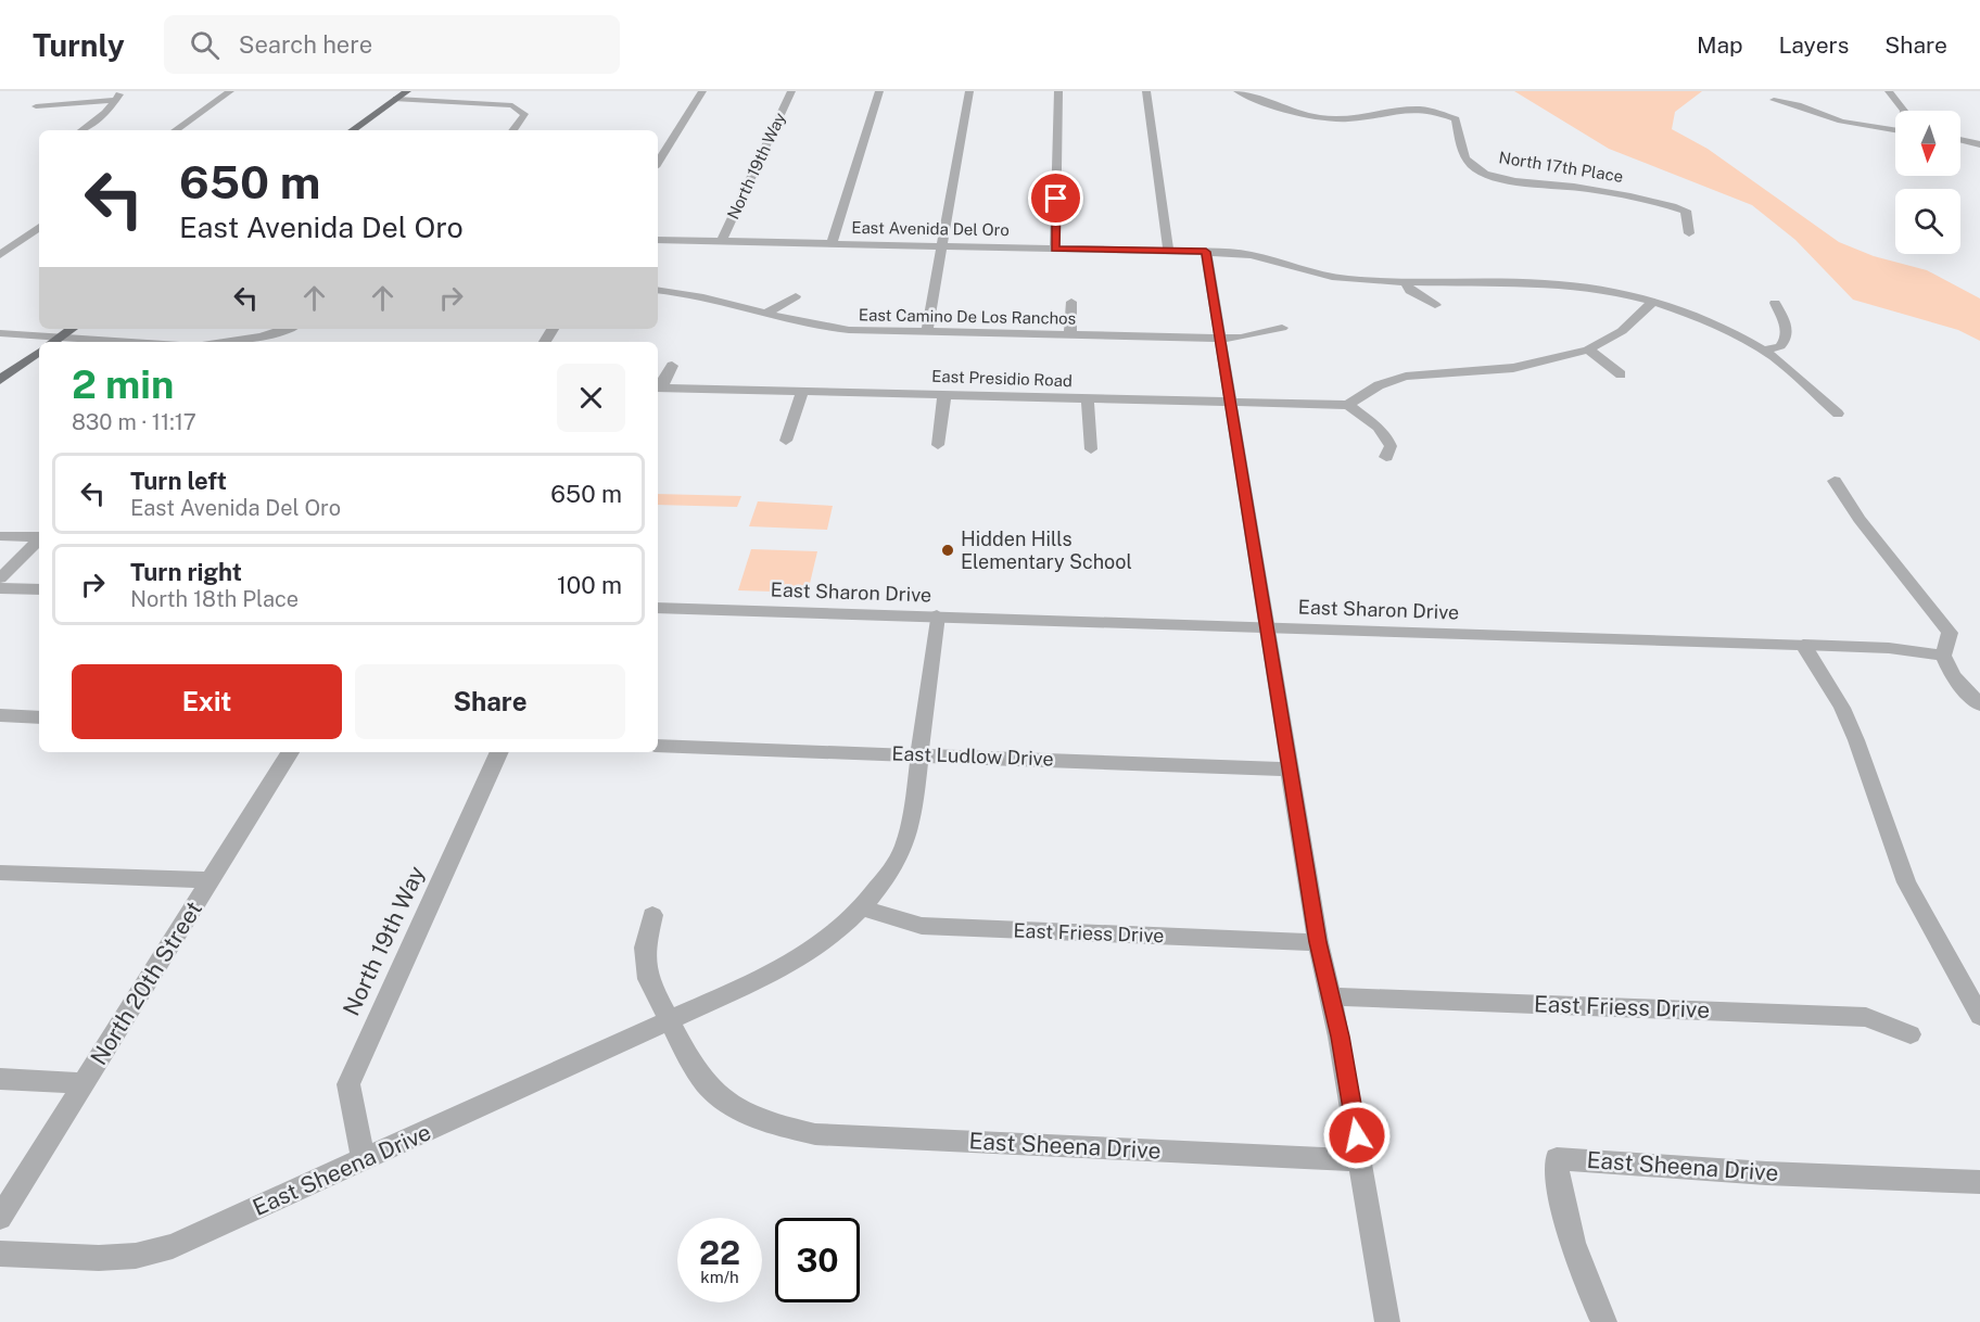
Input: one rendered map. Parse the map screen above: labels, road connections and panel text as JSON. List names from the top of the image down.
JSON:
{
  "streets": {
    "street": [
      "North 19th Way",
      "North 17th Place",
      "East Avenida Del Oro",
      "East Camino De Los Ranchos",
      "East Presidio Road",
      "East Sharon Drive",
      "East Ludlow Drive",
      "East Friess Drive",
      "North 20th Street",
      "East Sheena Drive"
    ]
  },
  "crossings": [
    ["North 19th Way", "East Avenida Del Oro"],
    ["North 19th Way", "East Sheena Drive"],
    ["East Sharon Drive", "East Sheena Drive"],
    ["East Ludlow Drive", "East Sheena Drive"],
    ["East Friess Drive", "East Sheena Drive"]
  ],
  "places": ["Hidden Hills Elementary School"],
  "north": "bottom",
  "page": {
    "header": "Turnly",
    "search": "Search here",
    "nav": ["Map", "Layers", "Share"],
    "turn": ["650 m", "East Avenida Del Oro"],
    "heading": ["2 min", "830 m · 11:17"],
    "list": [
      {
        "name": "Turn left",
        "note": "East Avenida Del Oro",
        "value": "650 m"
      },
      {
        "name": "Turn right",
        "note": "North 18th Place",
        "value": "100 m"
      }
    ],
    "buttons": ["Exit", "Share"],
    "speed": "22 km/h",
    "limit": "30"
  }
}
